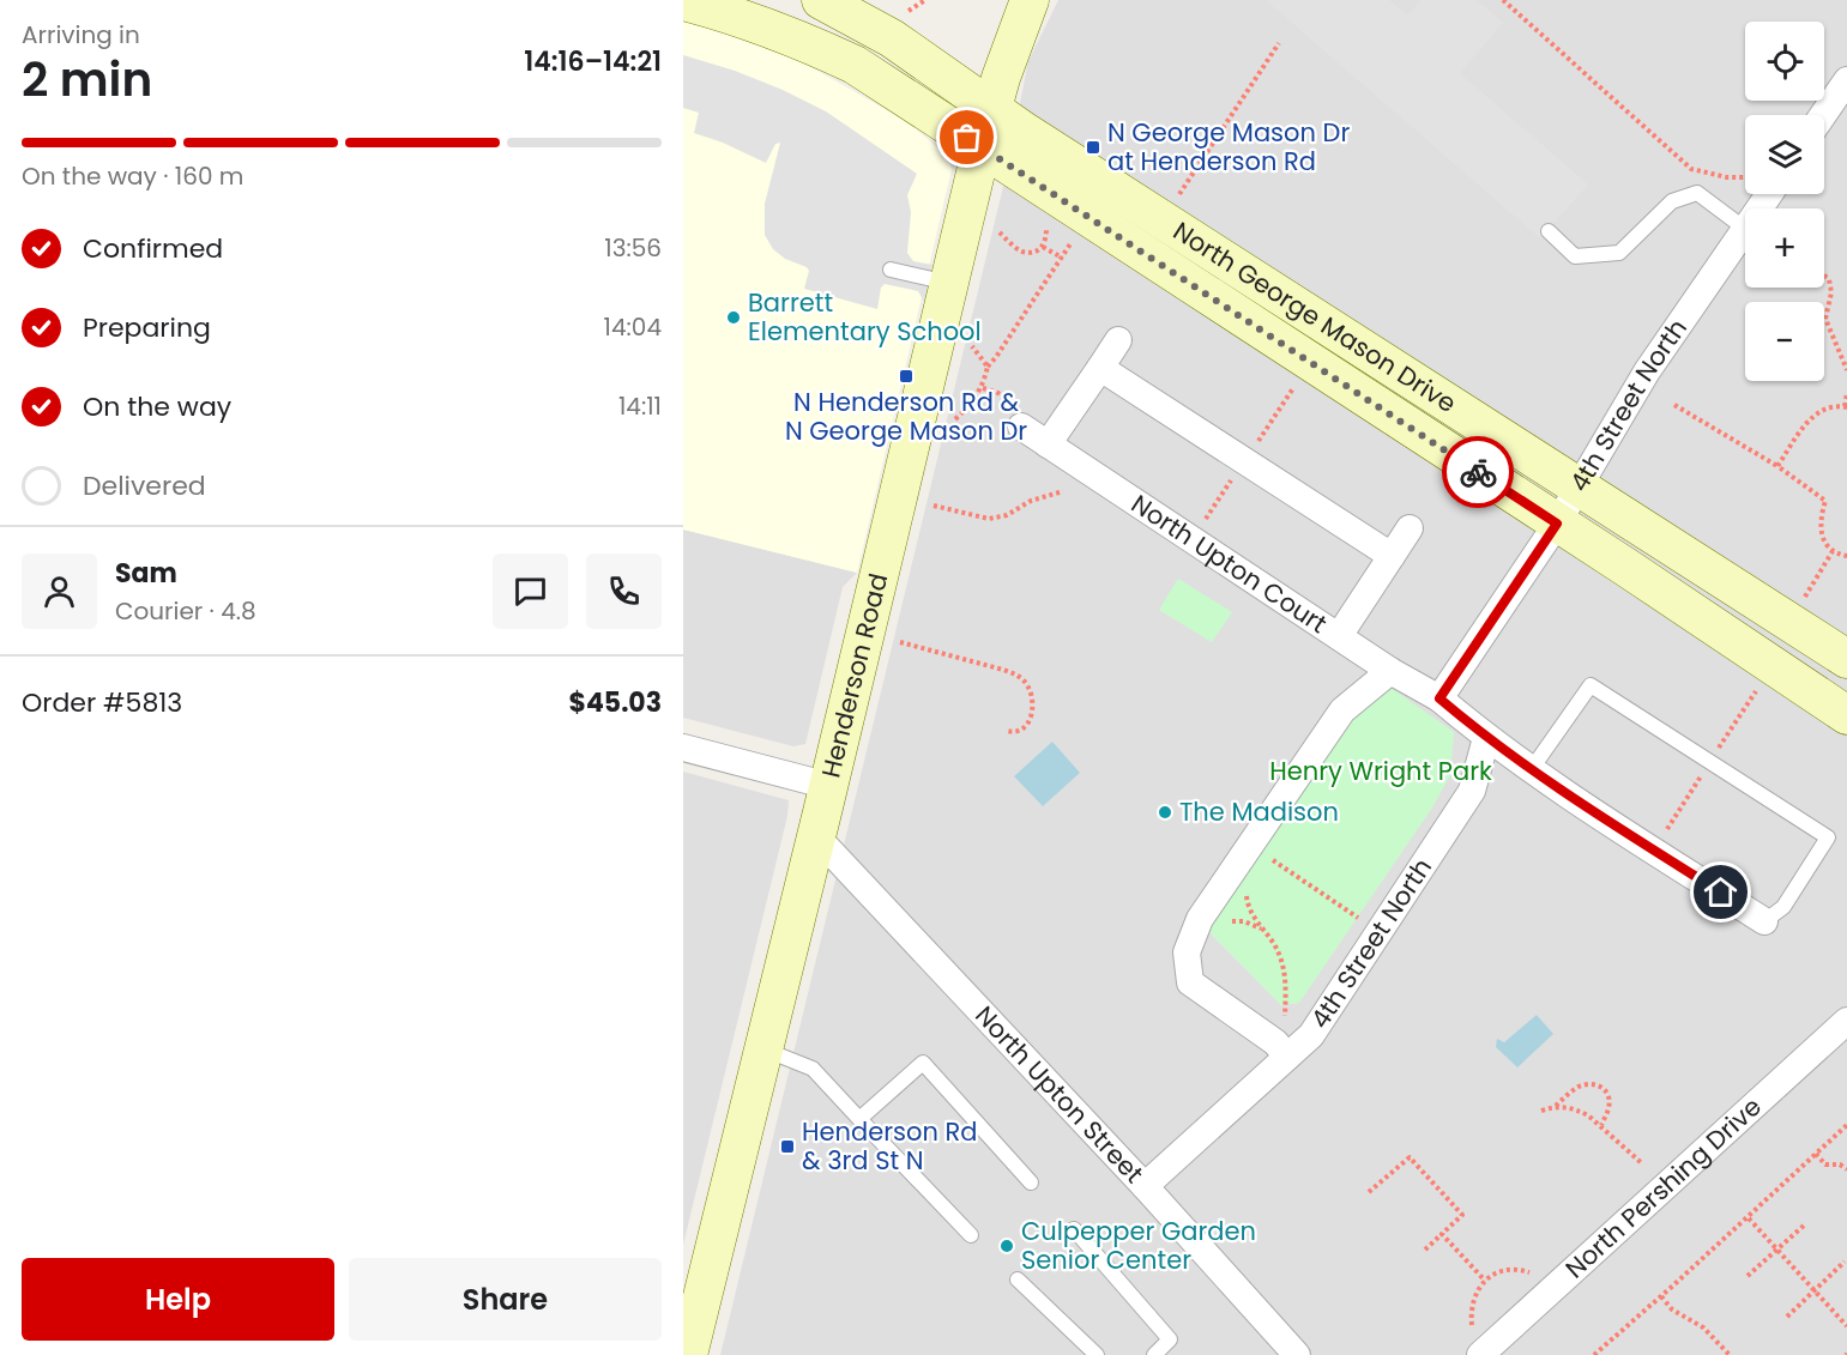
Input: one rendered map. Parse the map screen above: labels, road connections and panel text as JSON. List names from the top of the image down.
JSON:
{
  "streets": {
    "main road": ["North George Mason Drive", "Henderson Road"],
    "street": [
      "4th Street North",
      "North Upton Court",
      "North Upton Street",
      "North Pershing Drive"
    ]
  },
  "crossings": [
    ["North George Mason Drive", "4th Street North"],
    ["North George Mason Drive", "Henderson Road"],
    ["4th Street North", "North Upton Court"],
    ["4th Street North", "North Upton Street"],
    ["Henderson Road", "North Upton Street"]
  ],
  "parks": ["Henry Wright Park"],
  "places": {
    "transit": ["N George Mason Dr at Henderson Rd", "N Henderson Rd & N George Mason Dr", "Henderson Rd & 3rd St N"],
    "other": ["Barrett Elementary School", "The Madison", "Culpepper Garden Senior Center"]
  },
  "page": {
    "heading": ["2 min", "Arriving in", "14:16–14:21"],
    "panel": [
      "Sam",
      "Courier · 4.8",
      "Order #5813",
      "$45.03"
    ],
    "map_buttons": ["+", "−"],
    "bar": "On the way · 160 m",
    "list": [
      ["Confirmed", "13:56"],
      ["Preparing", "14:04"],
      ["On the way", "14:11"],
      "Delivered"
    ],
    "buttons": ["Help", "Share"]
  }
}
